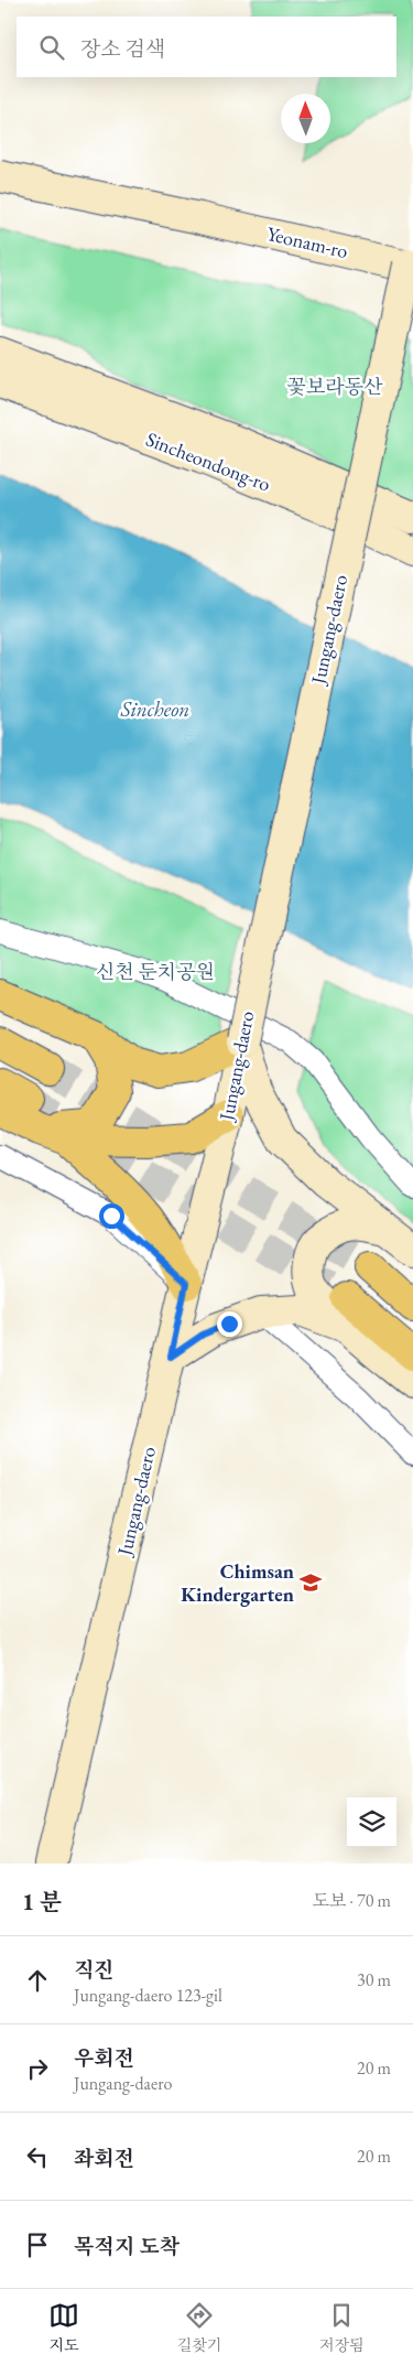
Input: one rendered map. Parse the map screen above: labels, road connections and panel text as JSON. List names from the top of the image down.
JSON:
{
  "streets": {
    "main road": ["Yeonam-ro", "Sincheondong-ro", "Jungang-daero"]
  },
  "crossings": [
    ["Yeonam-ro", "Jungang-daero"]
  ],
  "water": ["Sincheon"],
  "parks": ["꽃보라동산", "신천 둔치공원"],
  "places": {
    "school or university": ["Chimsan Kindergarten"]
  },
  "north": "top",
  "page": {
    "search": "장소 검색",
    "heading": ["1 분", "도보 · 70 m"],
    "list": [
      ["직진", "Jungang-daero 123-gil", "30 m"],
      ["우회전", "Jungang-daero", "20 m"],
      ["좌회전", "20 m"],
      "목적지 도착"
    ],
    "nav": ["지도", "길찾기", "저장됨"]
  }
}
